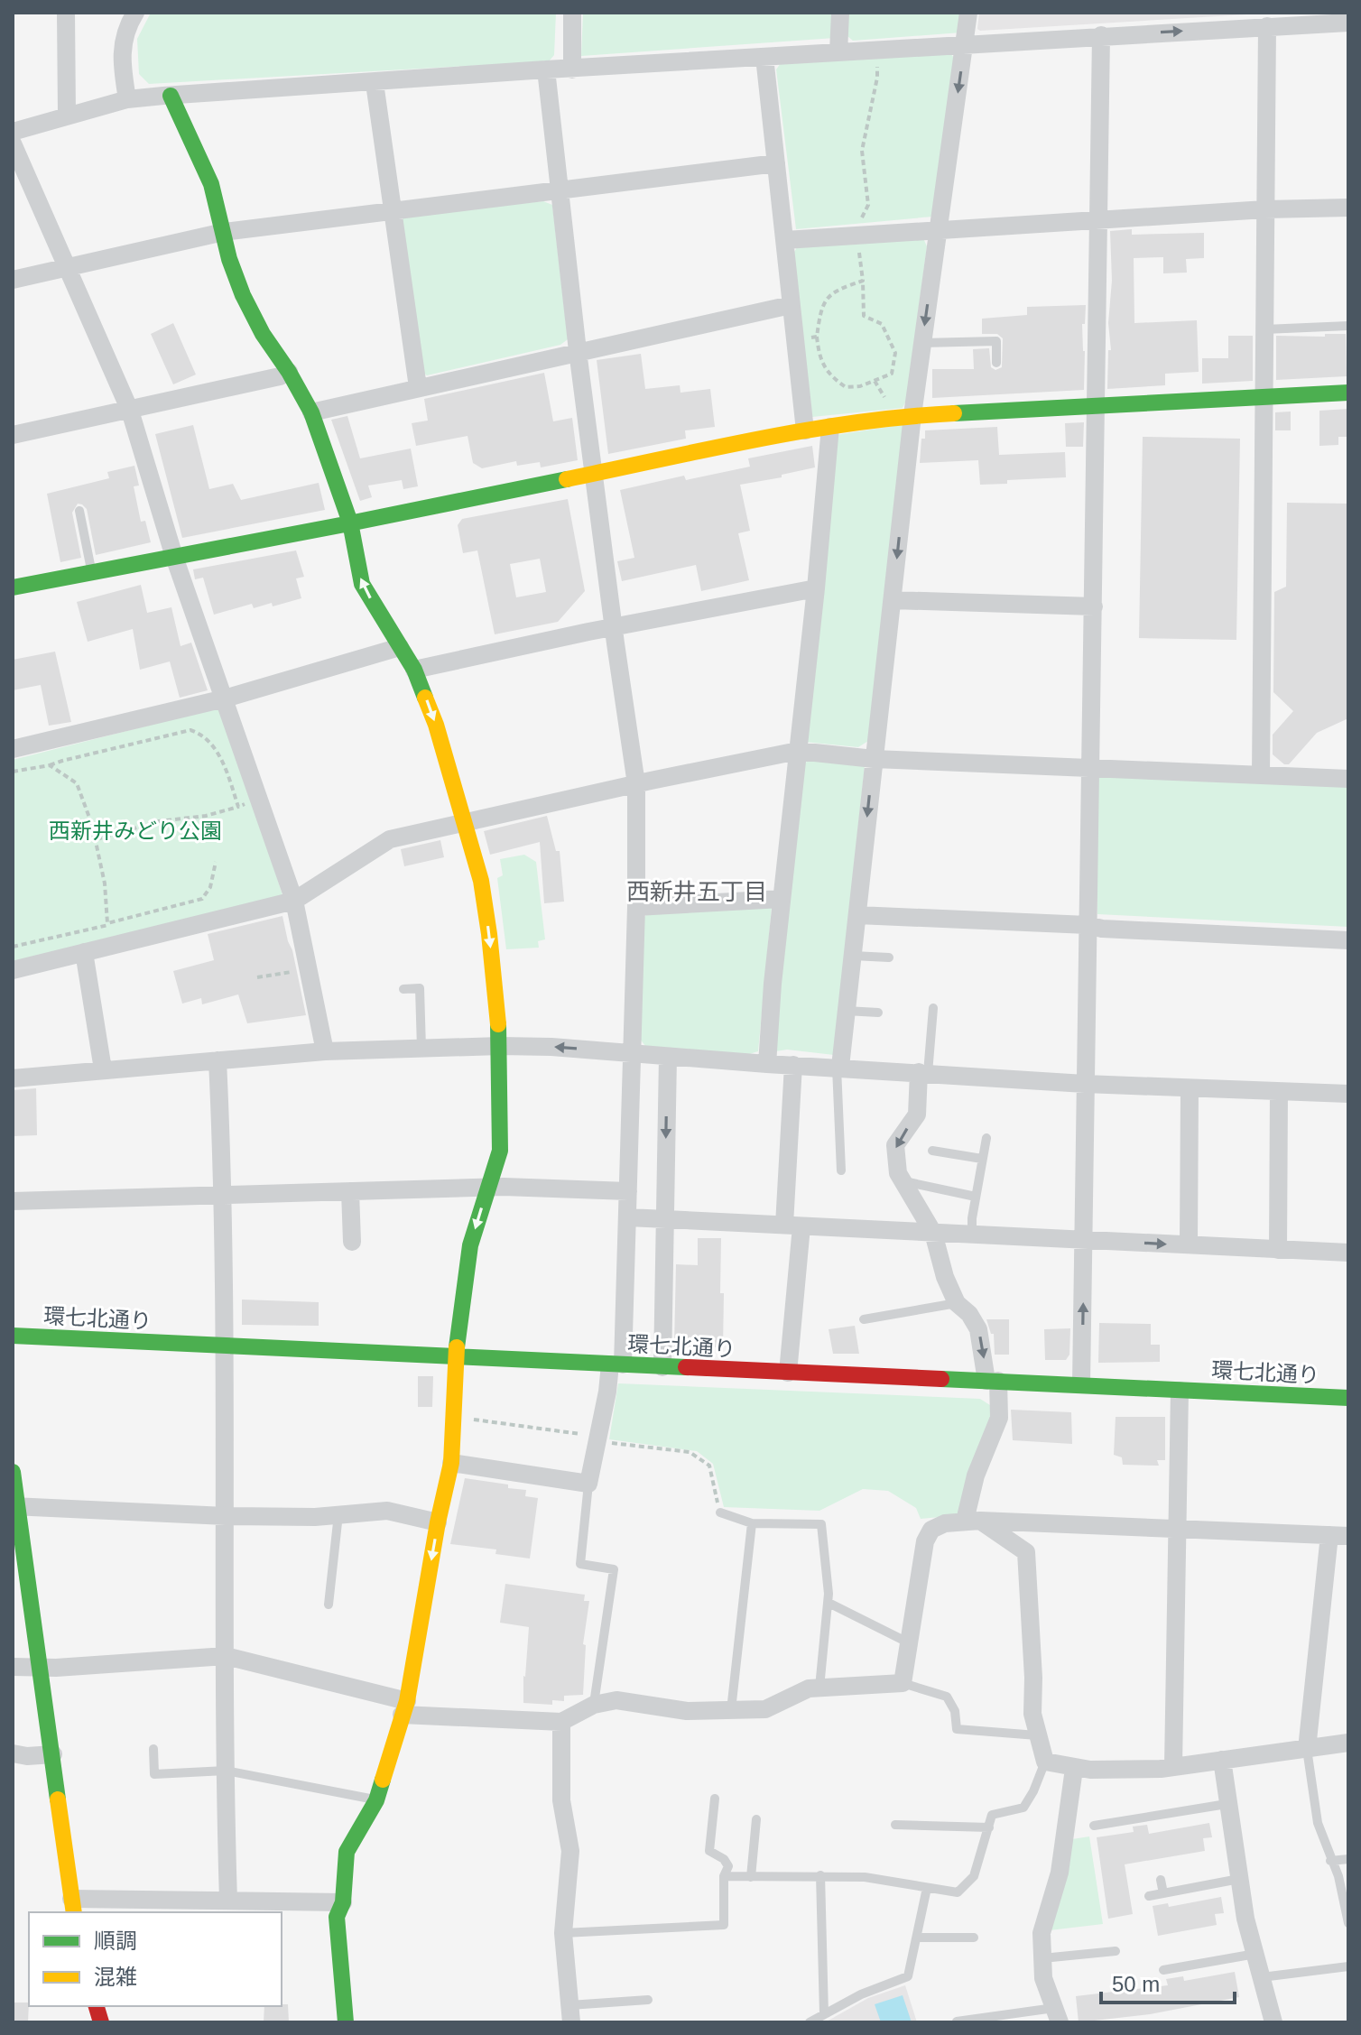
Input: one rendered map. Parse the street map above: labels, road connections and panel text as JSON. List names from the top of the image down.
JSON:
{
  "streets": {
    "street": ["環七北通り"]
  },
  "districts": ["西新井五丁目"],
  "parks": ["西新井みどり公園"],
  "legend": ["順調", "混雑"],
  "scale_bar": "50 m"
}
